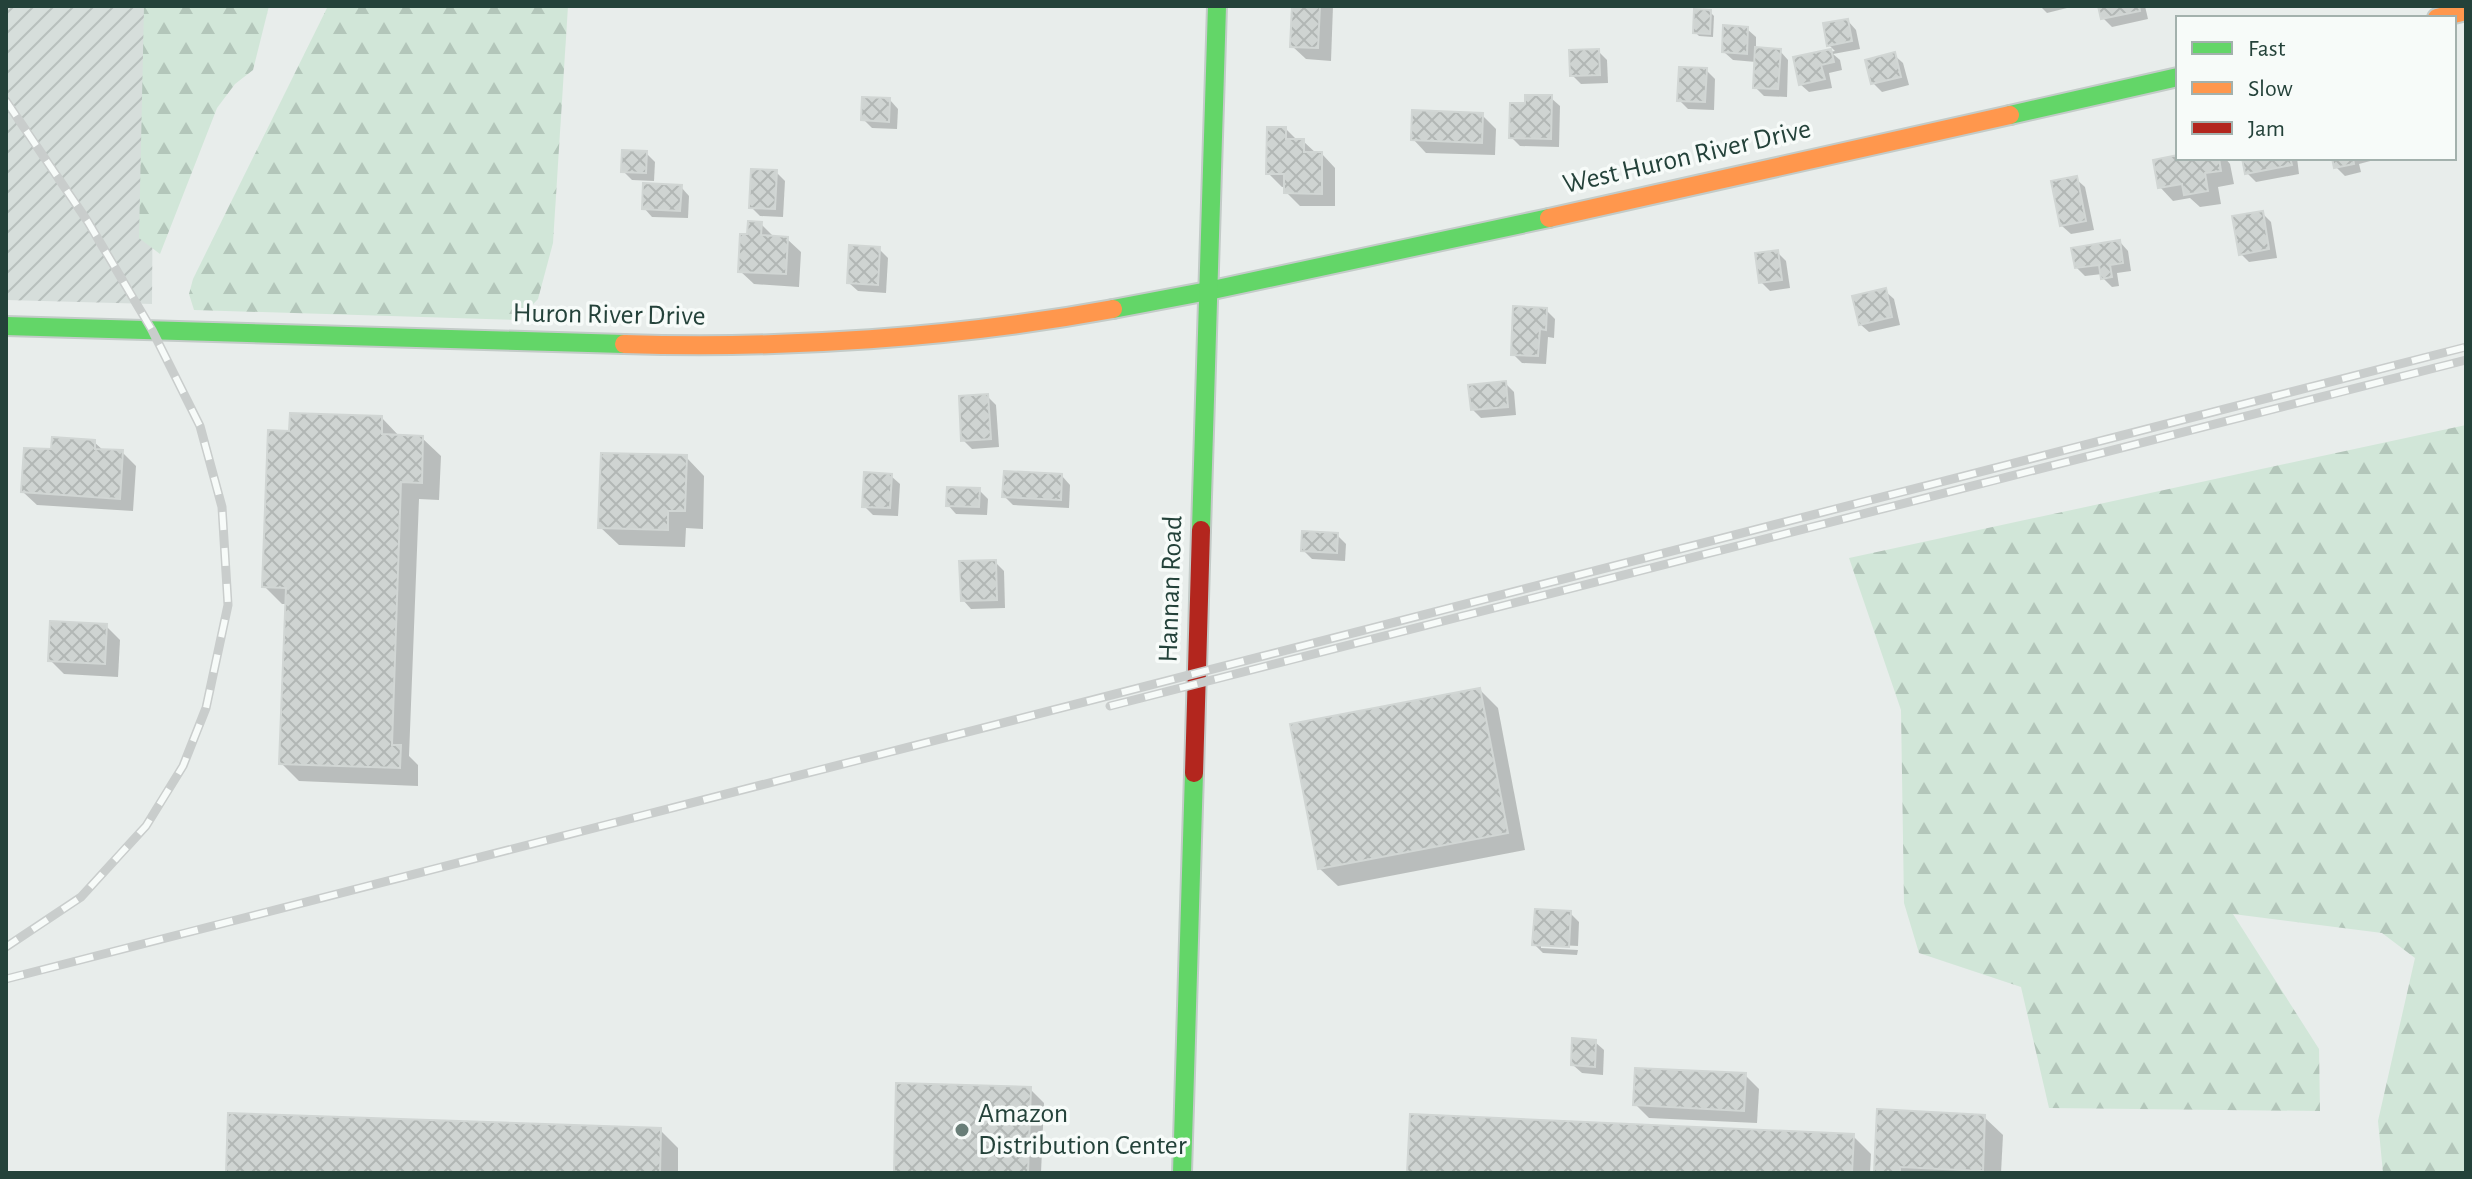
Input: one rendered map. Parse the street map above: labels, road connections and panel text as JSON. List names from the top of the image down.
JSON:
{
  "streets": {
    "main road": ["West Huron River Drive", "Huron River Drive", "Hannan Road"]
  },
  "crossings": [
    ["West Huron River Drive", "Huron River Drive"],
    ["West Huron River Drive", "Hannan Road"],
    ["Huron River Drive", "Hannan Road"]
  ],
  "places": ["Amazon Distribution Center"],
  "legend": ["Fast", "Slow", "Jam"]
}
